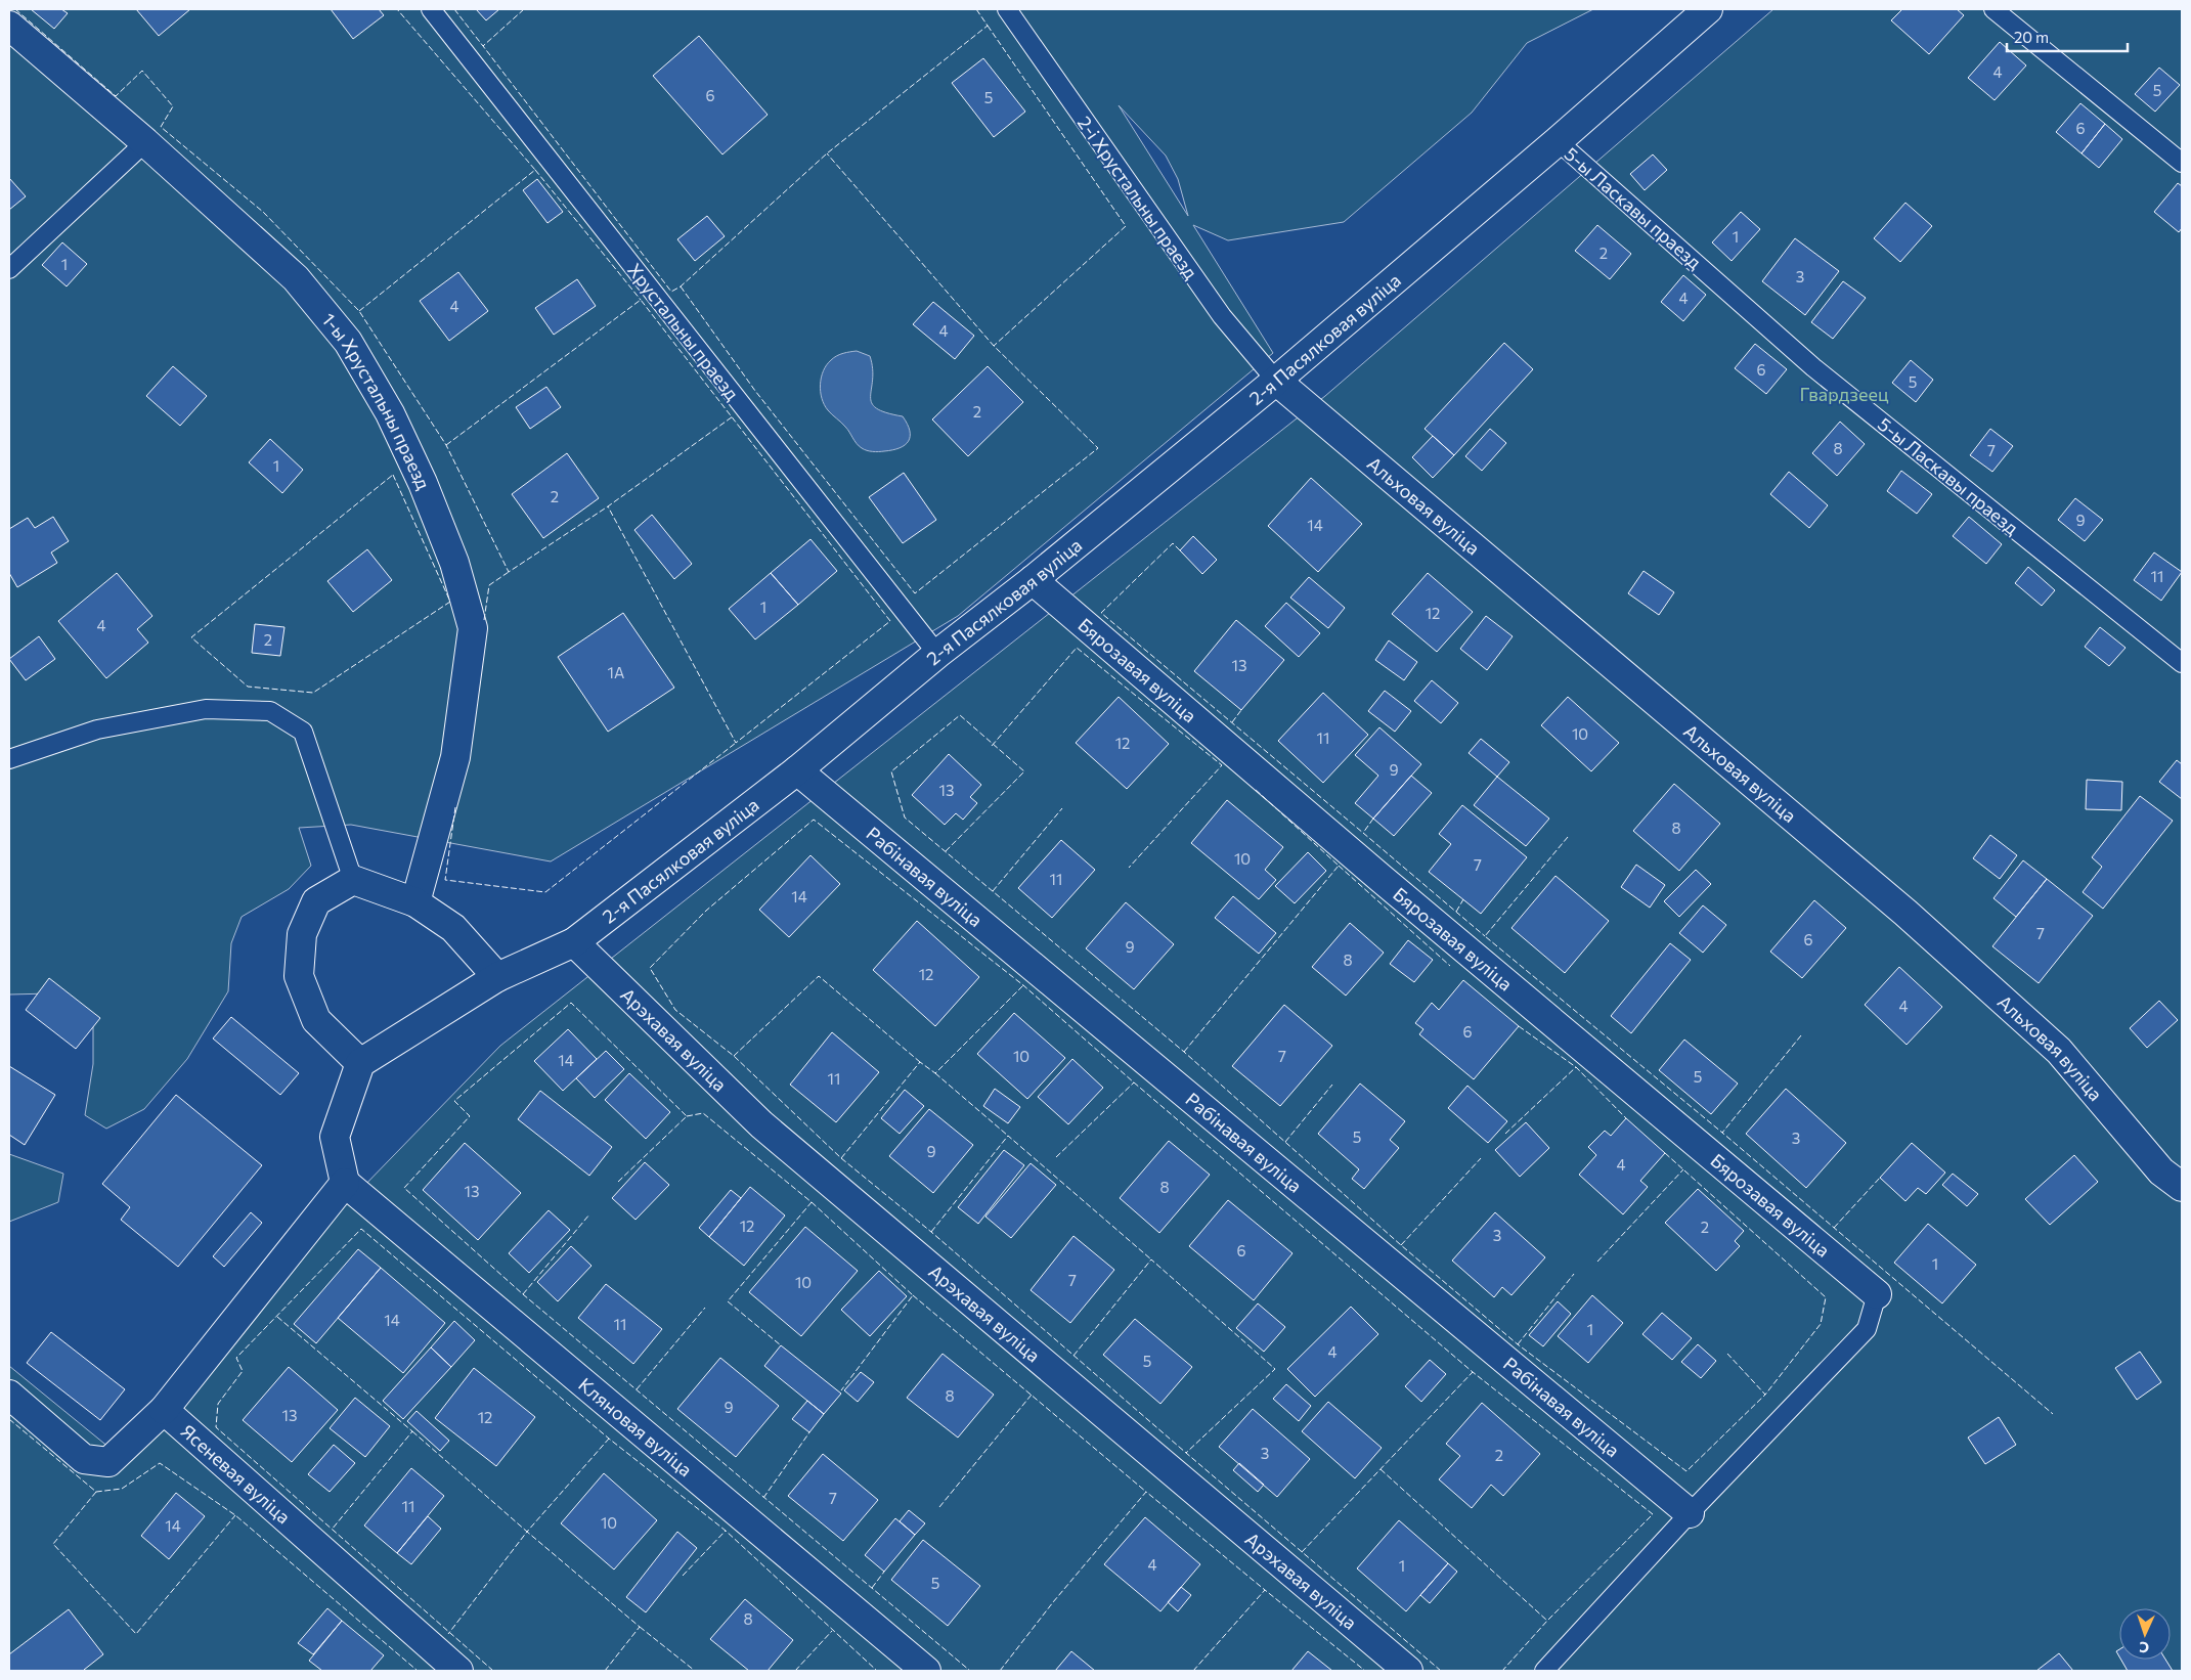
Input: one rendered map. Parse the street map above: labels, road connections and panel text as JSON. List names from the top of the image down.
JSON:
{
  "streets": {
    "street": [
      "2-я Пасялковая вуліца",
      "1-ы Хрустальны праезд",
      "Альховая вуліца",
      "Бярозавая вуліца",
      "Рабінавая вуліца",
      "Арэхавая вуліца",
      "Кляновая вуліца",
      "Ясеневая вуліца"
    ],
    "lane": ["2-і Хрустальны праезд", "5-ы Ласкавы праезд", "Хрустальны праезд"]
  },
  "crossings": [
    ["2-і Хрустальны праезд", "2-я Пасялковая вуліца"],
    ["2-і Хрустальны праезд", "Альховая вуліца"],
    ["5-ы Ласкавы праезд", "2-я Пасялковая вуліца"],
    ["Хрустальны праезд", "2-я Пасялковая вуліца"],
    ["2-я Пасялковая вуліца", "Альховая вуліца"],
    ["2-я Пасялковая вуліца", "Бярозавая вуліца"],
    ["2-я Пасялковая вуліца", "Рабінавая вуліца"],
    ["2-я Пасялковая вуліца", "Арэхавая вуліца"]
  ],
  "parks": ["Гвардзеец"],
  "house_numbers": [
    "4",
    "5",
    "6",
    "5",
    "6",
    "1",
    "2",
    "1",
    "3",
    "4",
    "4",
    "4",
    "6",
    "5",
    "2",
    "8",
    "7",
    "1",
    "2",
    "9",
    "14",
    "11",
    "1",
    "12",
    "4",
    "2",
    "13",
    "1А",
    "10",
    "11",
    "12",
    "9",
    "13",
    "8",
    "10",
    "7",
    "11",
    "14",
    "7",
    "6",
    "9",
    "8",
    "12",
    "4",
    "6",
    "10",
    "7",
    "14",
    "5",
    "11",
    "5",
    "3",
    "9",
    "4",
    "8",
    "13",
    "12",
    "2",
    "3",
    "6",
    "1",
    "7",
    "10",
    "14",
    "11",
    "1",
    "4",
    "5",
    "8",
    "9",
    "13",
    "12",
    "3",
    "2",
    "7",
    "11",
    "10",
    "14",
    "4",
    "1",
    "5",
    "8"
  ],
  "scale_bar": "20 m",
  "north": "bottom"
}
